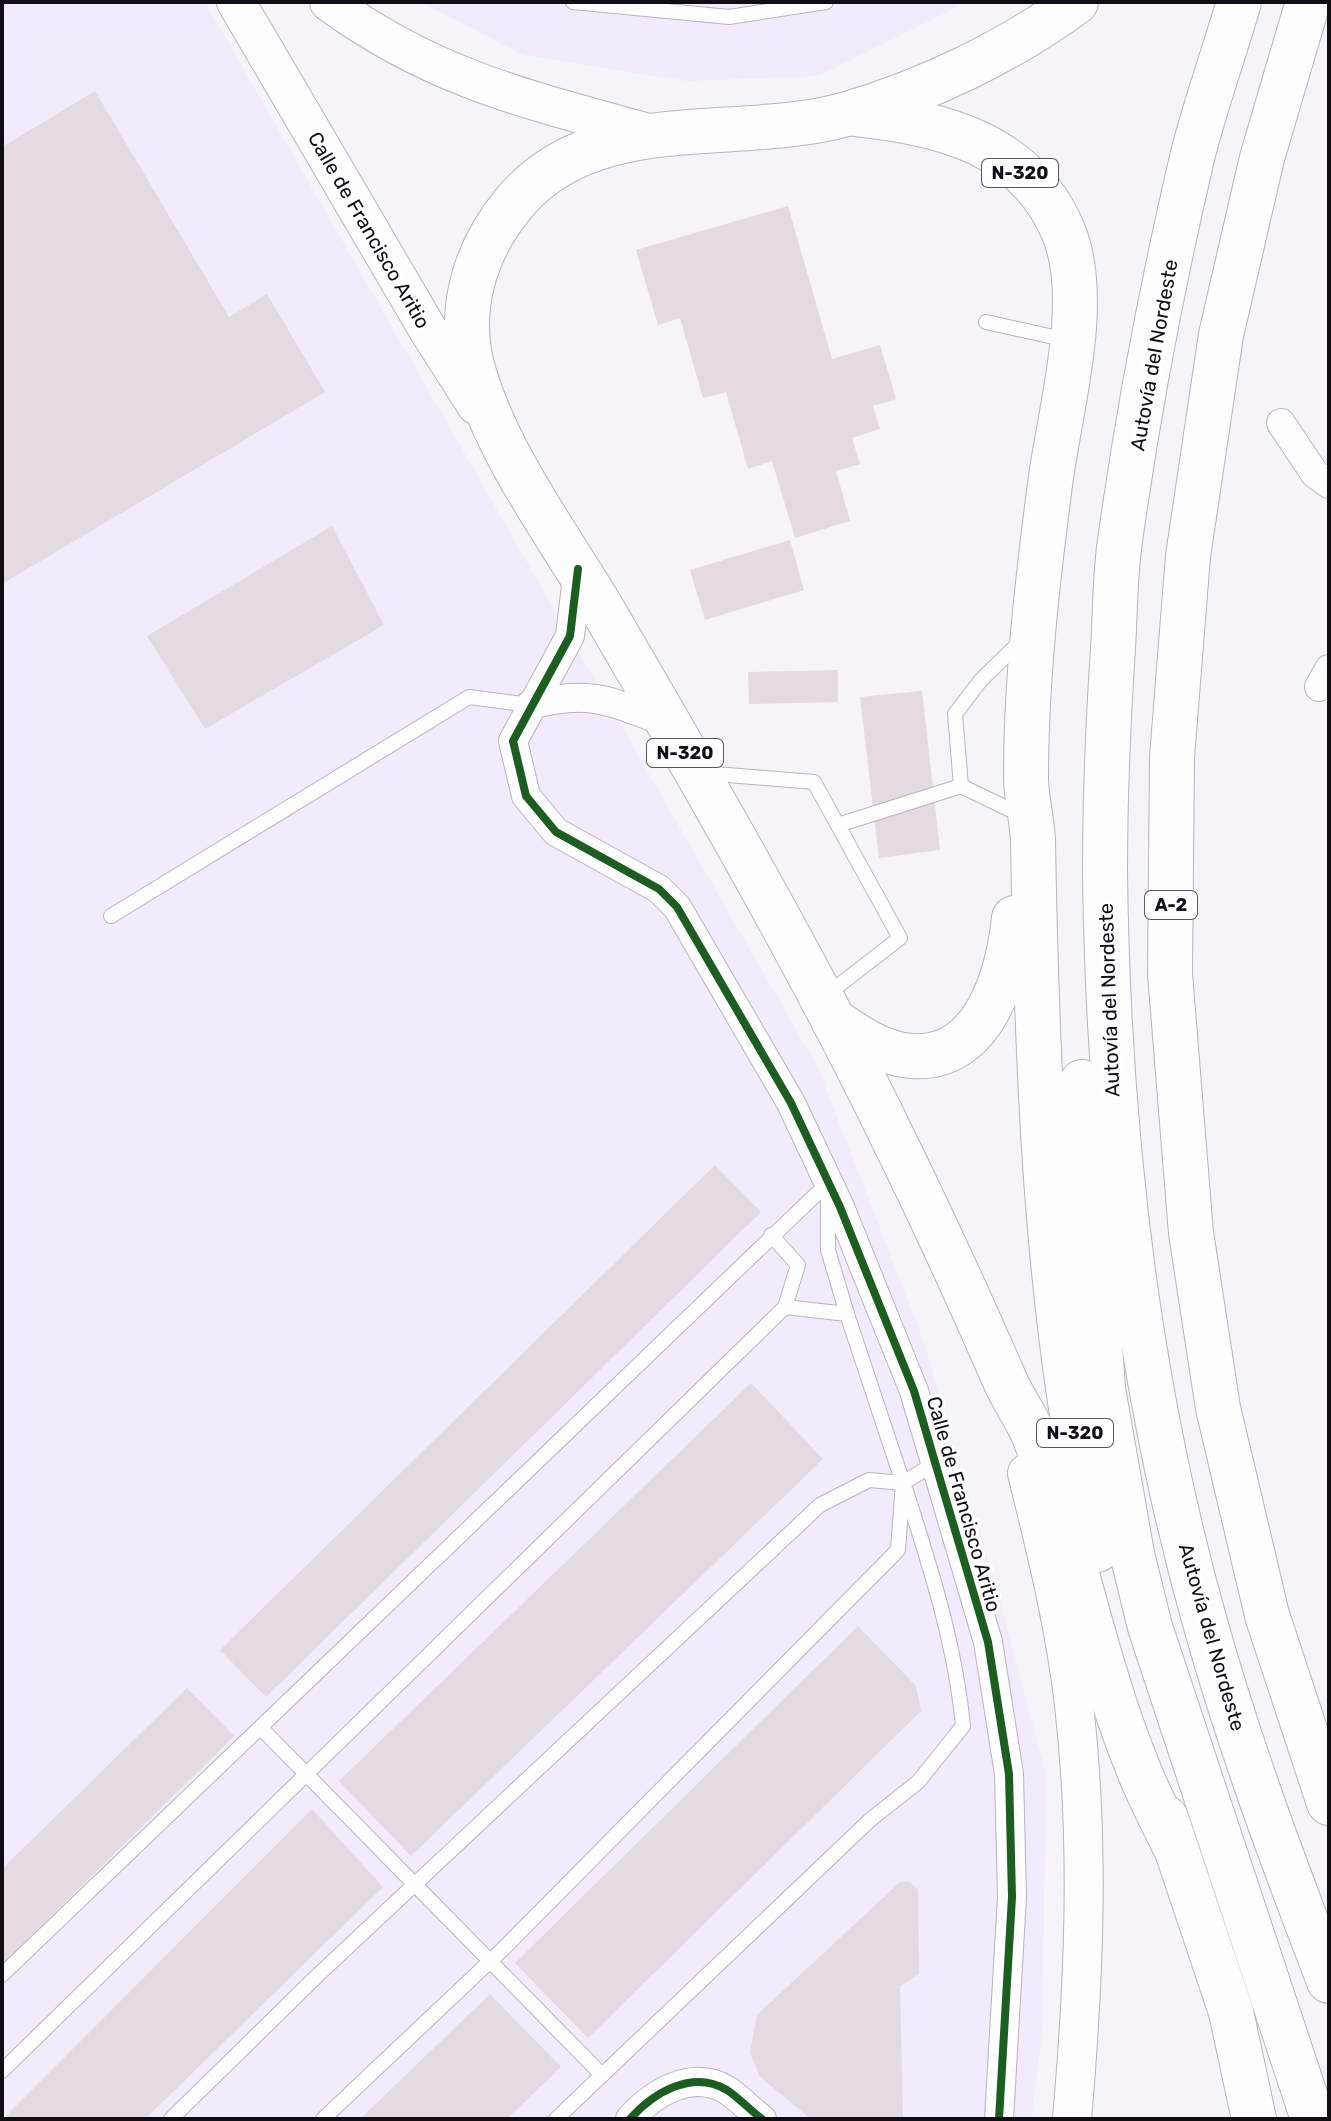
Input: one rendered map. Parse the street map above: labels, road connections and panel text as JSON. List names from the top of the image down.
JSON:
{
  "streets": {
    "highway": ["N-320", "Autovía del Nordeste", "A-2"],
    "main road": ["Calle de Francisco Aritio"]
  },
  "crossings": [
    ["N-320", "Calle de Francisco Aritio"]
  ]
}
